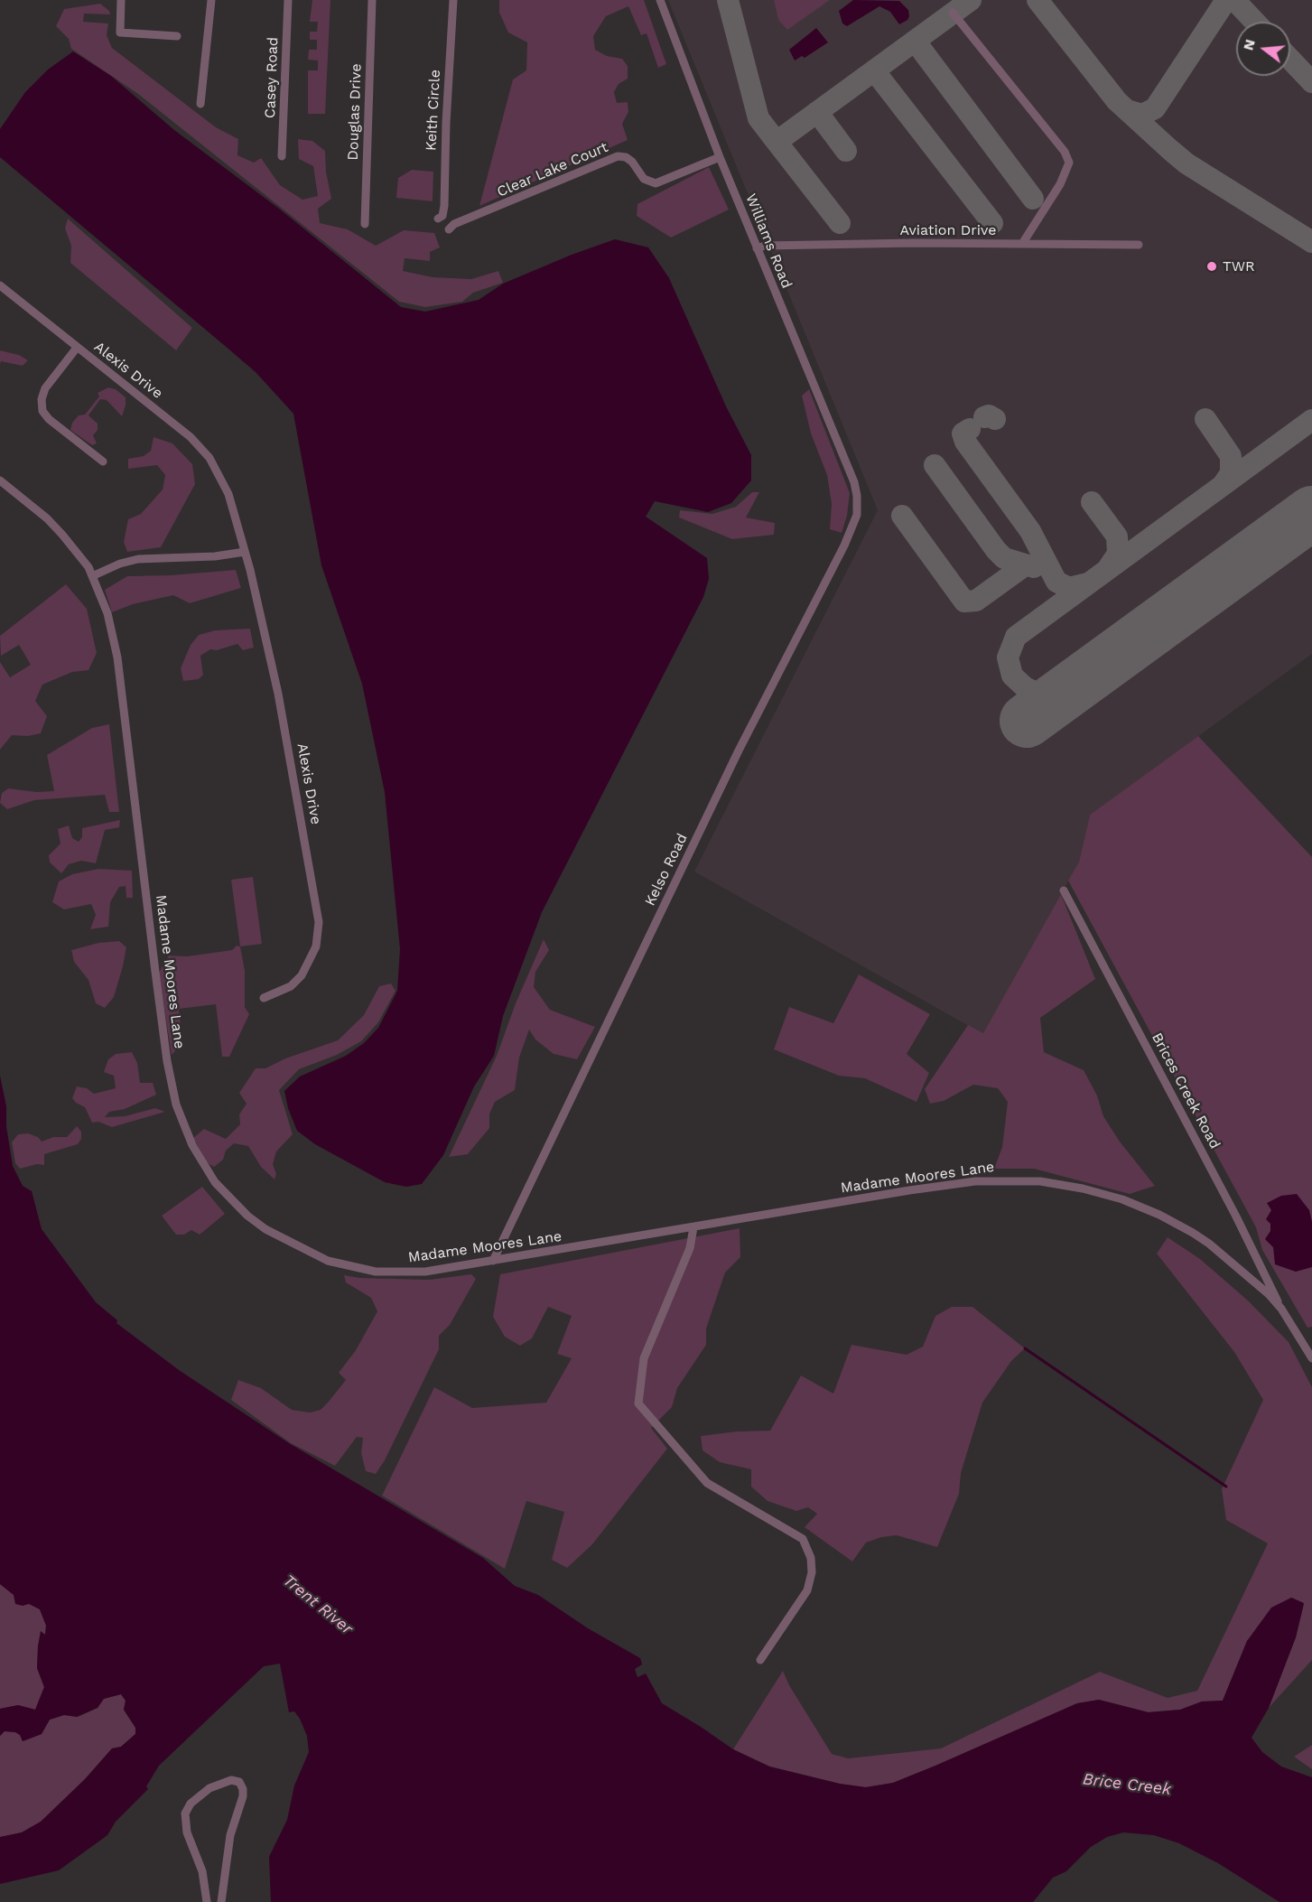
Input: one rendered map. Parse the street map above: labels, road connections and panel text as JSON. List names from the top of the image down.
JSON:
{
  "streets": {
    "street": [
      "Casey Road",
      "Keith Circle",
      "Douglas Drive",
      "Clear Lake Court",
      "Aviation Drive",
      "Williams Road",
      "Alexis Drive",
      "Kelso Road",
      "Madame Moores Lane",
      "Brices Creek Road"
    ]
  },
  "crossings": [
    ["Clear Lake Court", "Williams Road"],
    ["Aviation Drive", "Williams Road"],
    ["Williams Road", "Kelso Road"],
    ["Kelso Road", "Madame Moores Lane"],
    ["Madame Moores Lane", "Brices Creek Road"]
  ],
  "water": ["Trent River", "Brice Creek"],
  "places": ["TWR"],
  "north": "left"
}
